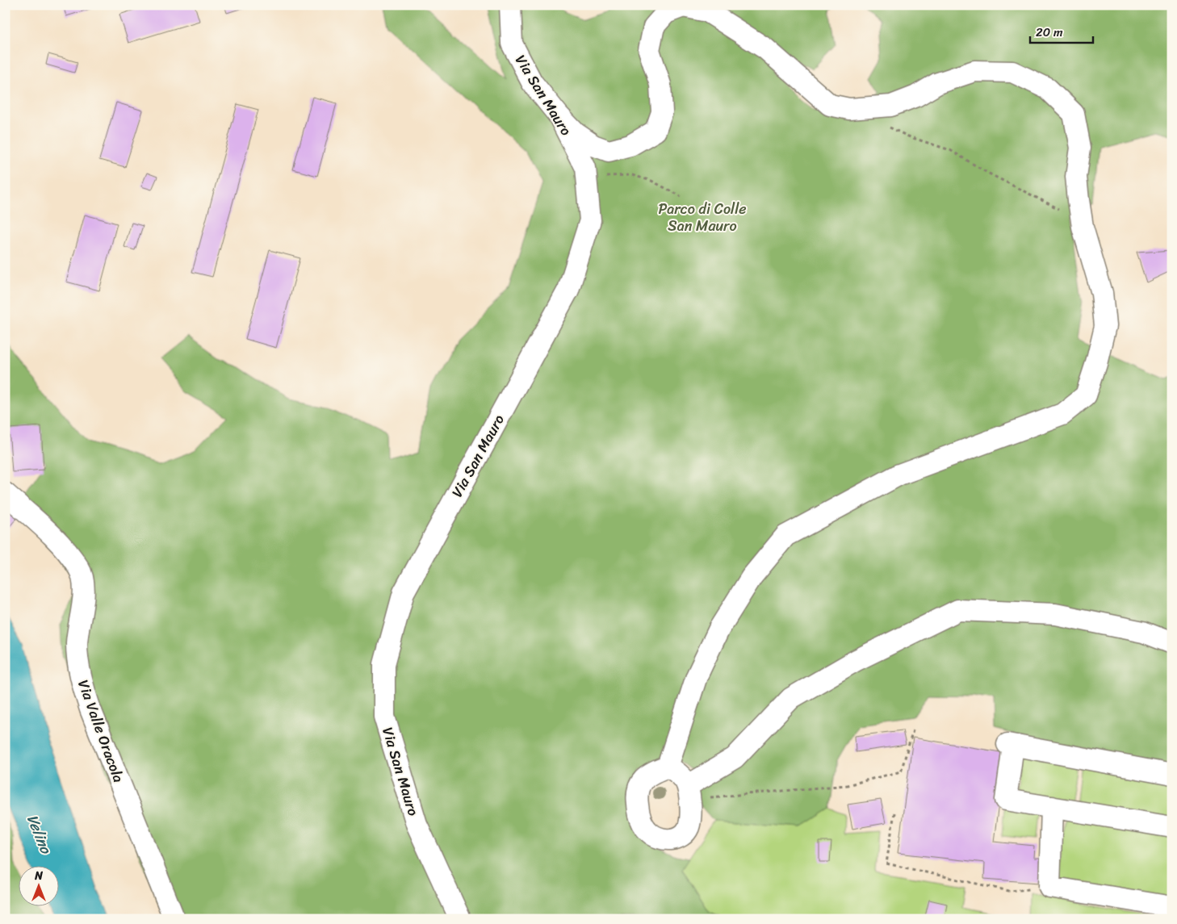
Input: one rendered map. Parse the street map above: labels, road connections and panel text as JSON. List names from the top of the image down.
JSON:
{
  "streets": {
    "street": ["Via San Mauro", "Via Valle Oracola"]
  },
  "water": ["Velino"],
  "parks": ["Parco di Colle San Mauro"],
  "scale_bar": "20 m",
  "north": "top"
}
